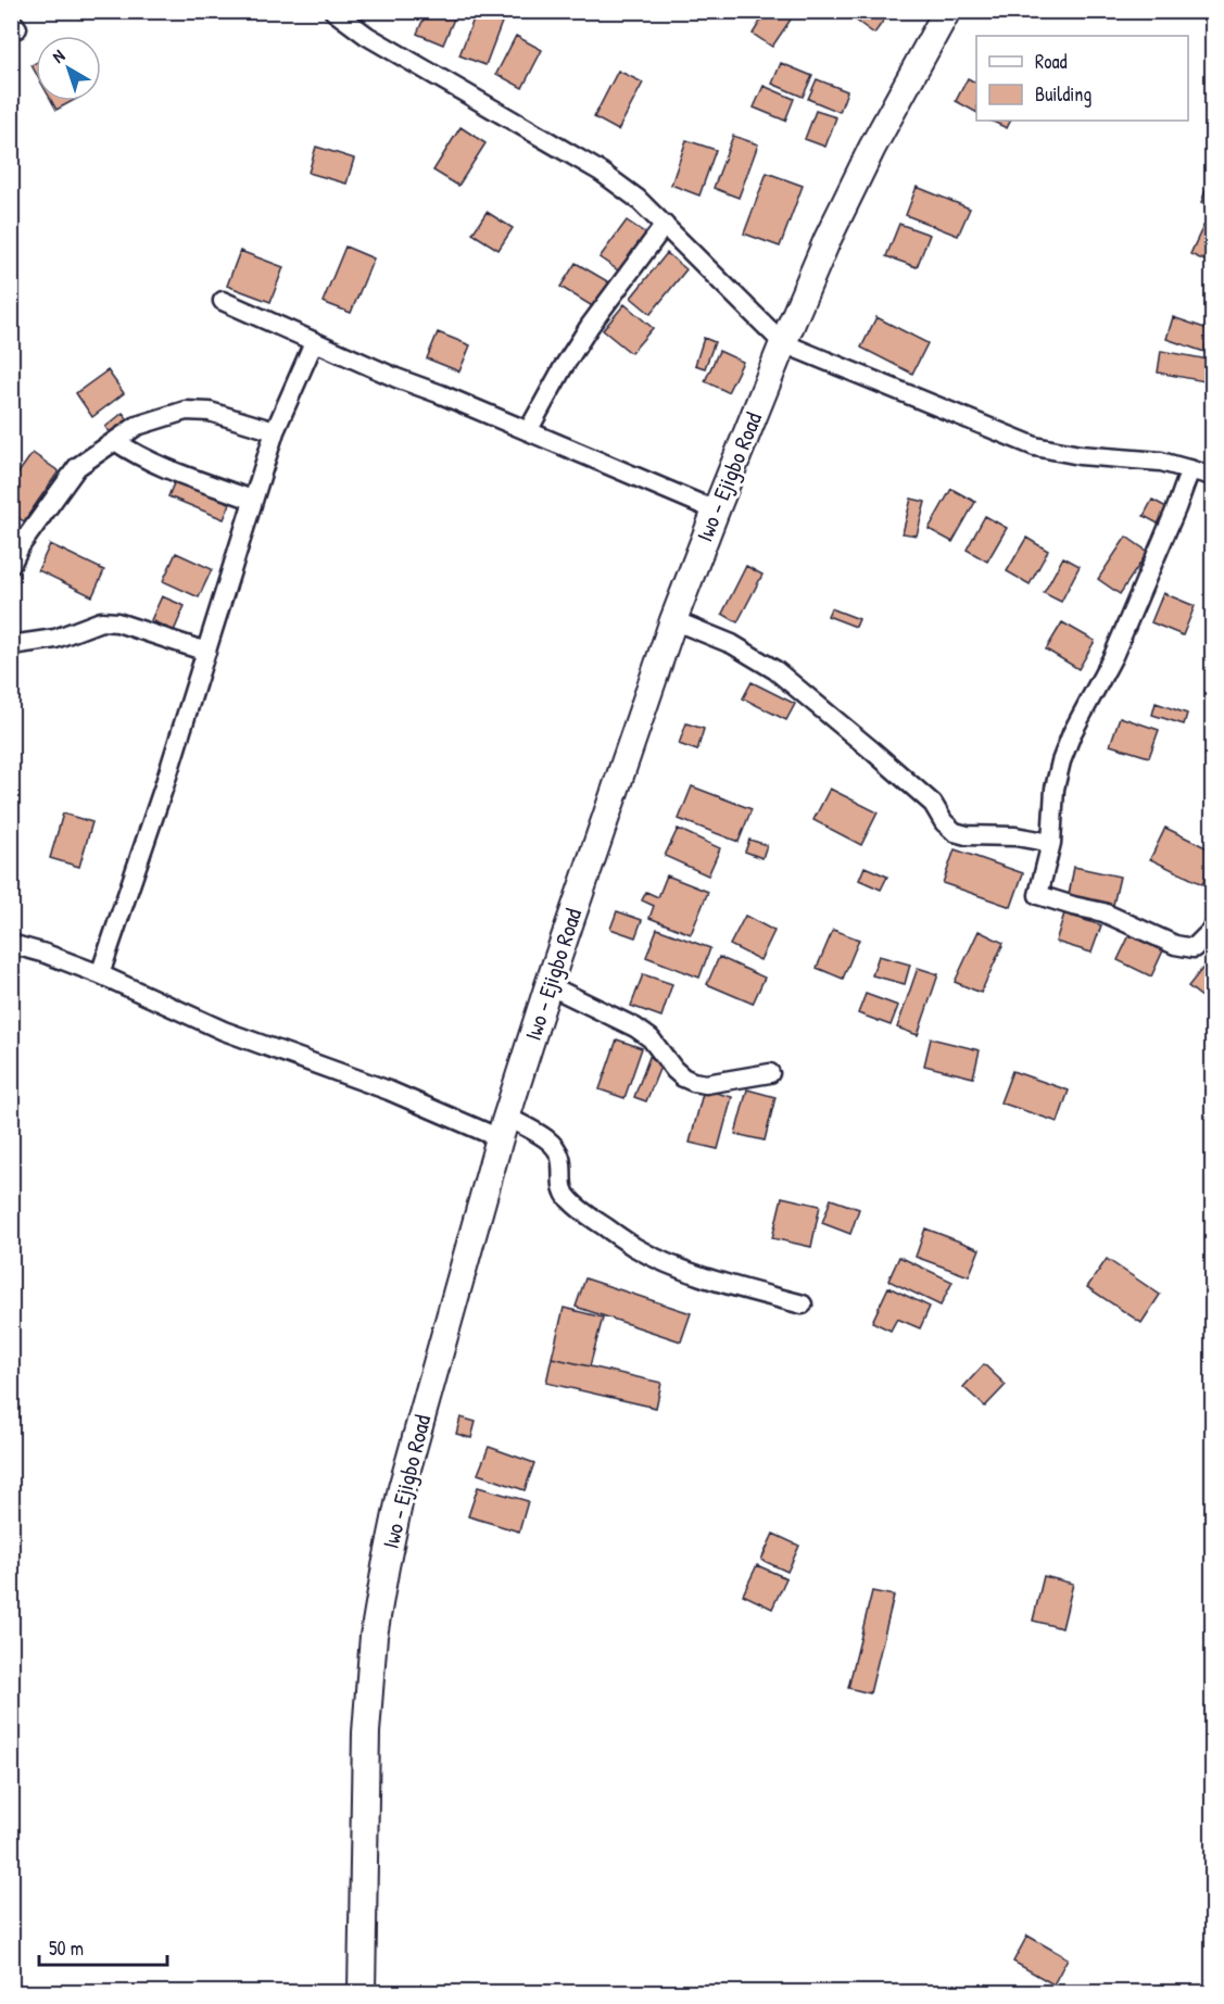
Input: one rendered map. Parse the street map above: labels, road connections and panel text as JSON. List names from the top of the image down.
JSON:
{
  "streets": {
    "main road": ["Iwo - Ejigbo Road"]
  },
  "legend": ["Road", "Building"],
  "scale_bar": "50 m",
  "north": "top left"
}
